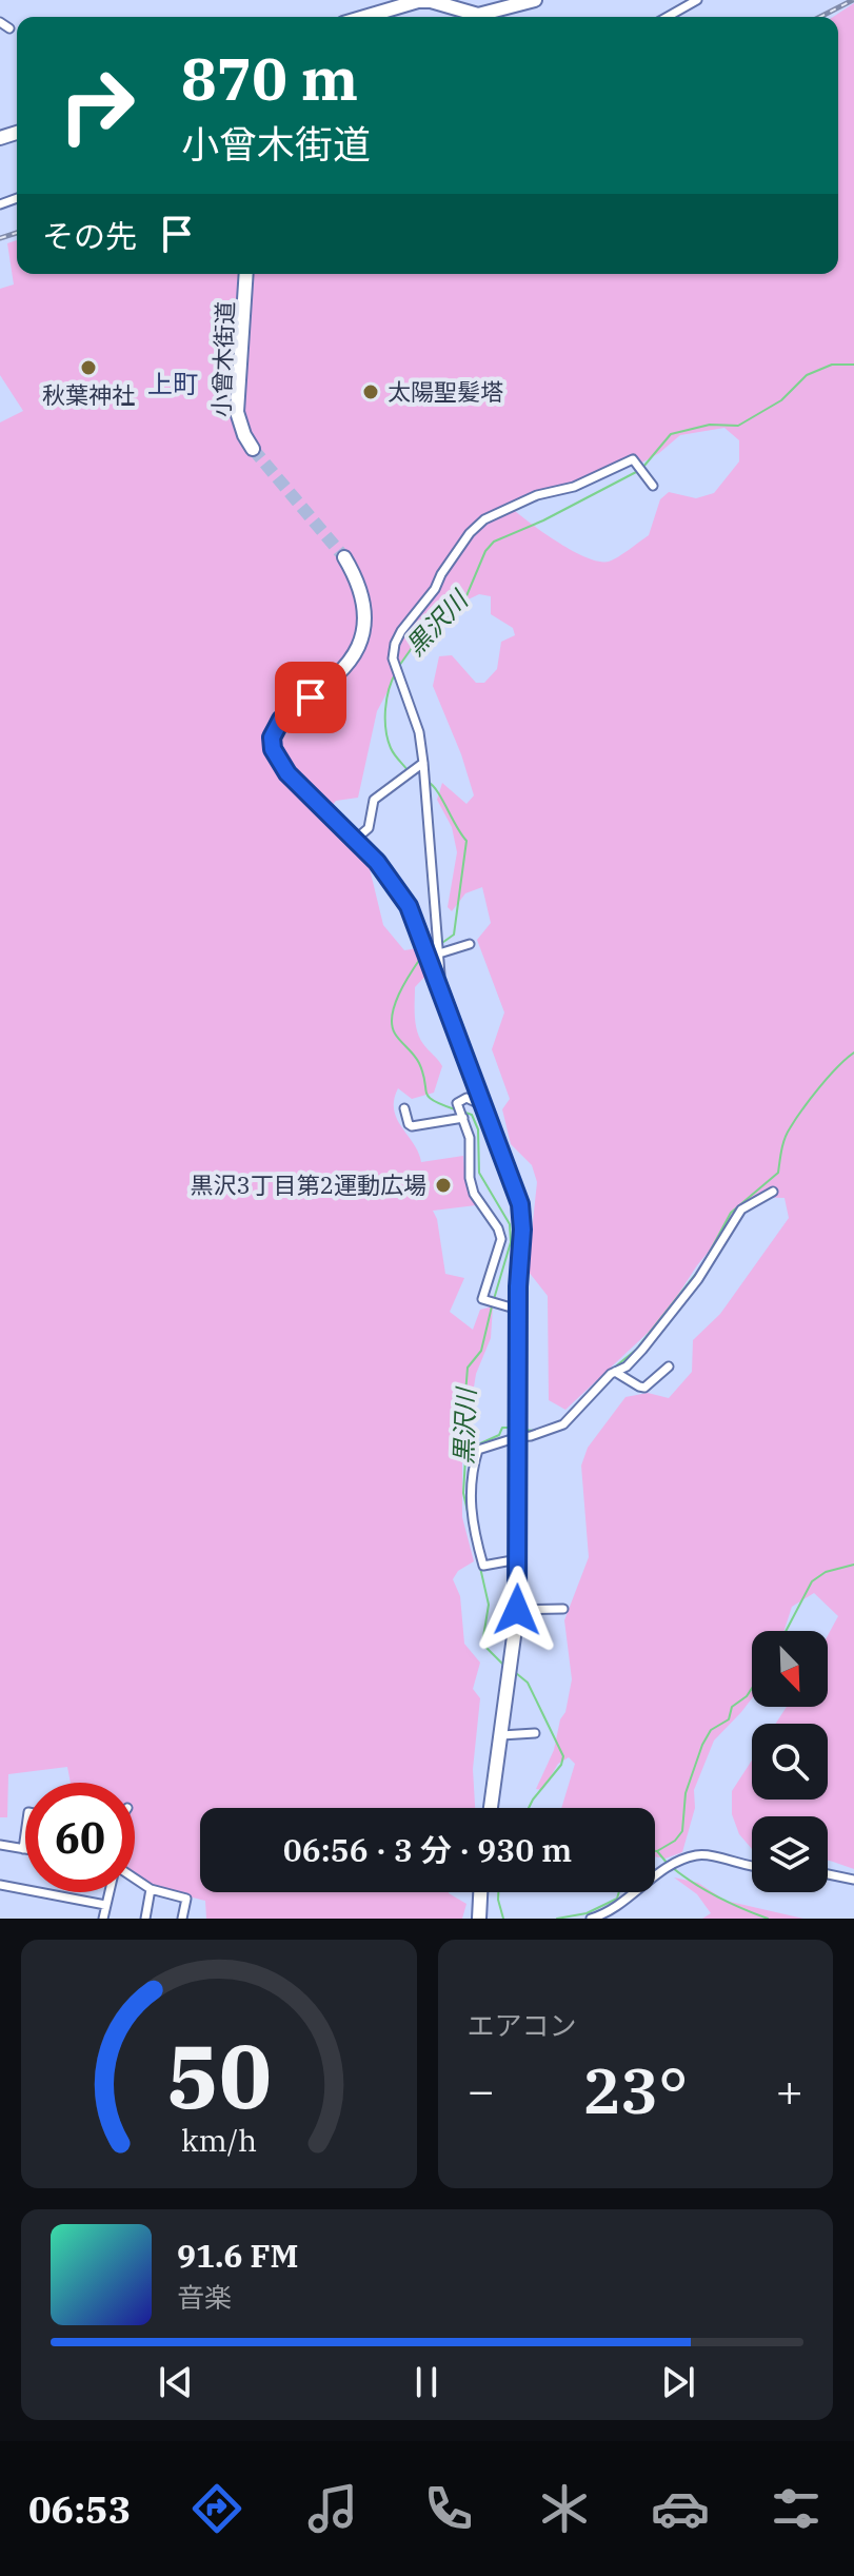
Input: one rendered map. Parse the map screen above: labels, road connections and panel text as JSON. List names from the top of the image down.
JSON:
{
  "streets": {
    "main road": ["小曾木街道"]
  },
  "districts": ["上町"],
  "water": ["黒沢川"],
  "places": ["秋葉神社", "太陽聖髪塔", "黒沢3丁目第2運動広場"],
  "north": "bottom right",
  "page": {
    "turn": ["870 m", "小曾木街道"],
    "then": "その先",
    "limit": "60",
    "trip": "06:56 · 3 分 · 930 m",
    "tile": "エアコン",
    "heat": ["−", "23°", "+"],
    "song": ["91.6 FM", "音楽"],
    "tabs": "06:53",
    "gauge": ["50", "km/h"]
  }
}
